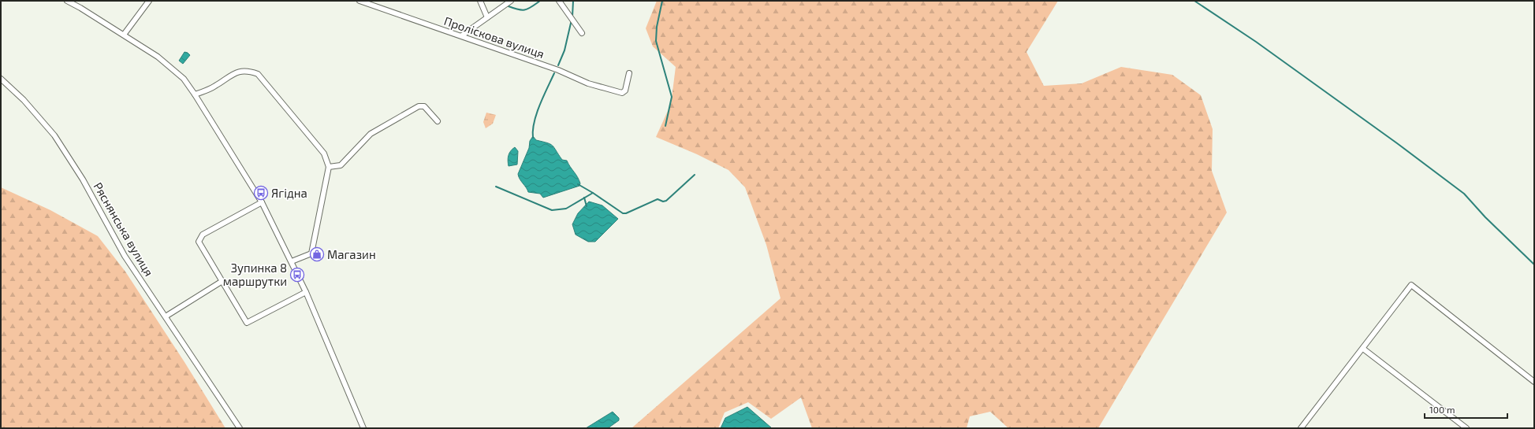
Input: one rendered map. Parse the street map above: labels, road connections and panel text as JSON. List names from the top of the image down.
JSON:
{
  "streets": {
    "street": ["Проліскова вулиця", "Ряснянська вулиця"]
  },
  "places": {
    "bus stop": ["Ягідна", "Зупинка 8 маршрутки"],
    "shop": ["Магазин"]
  },
  "scale_bar": "100 m"
}
